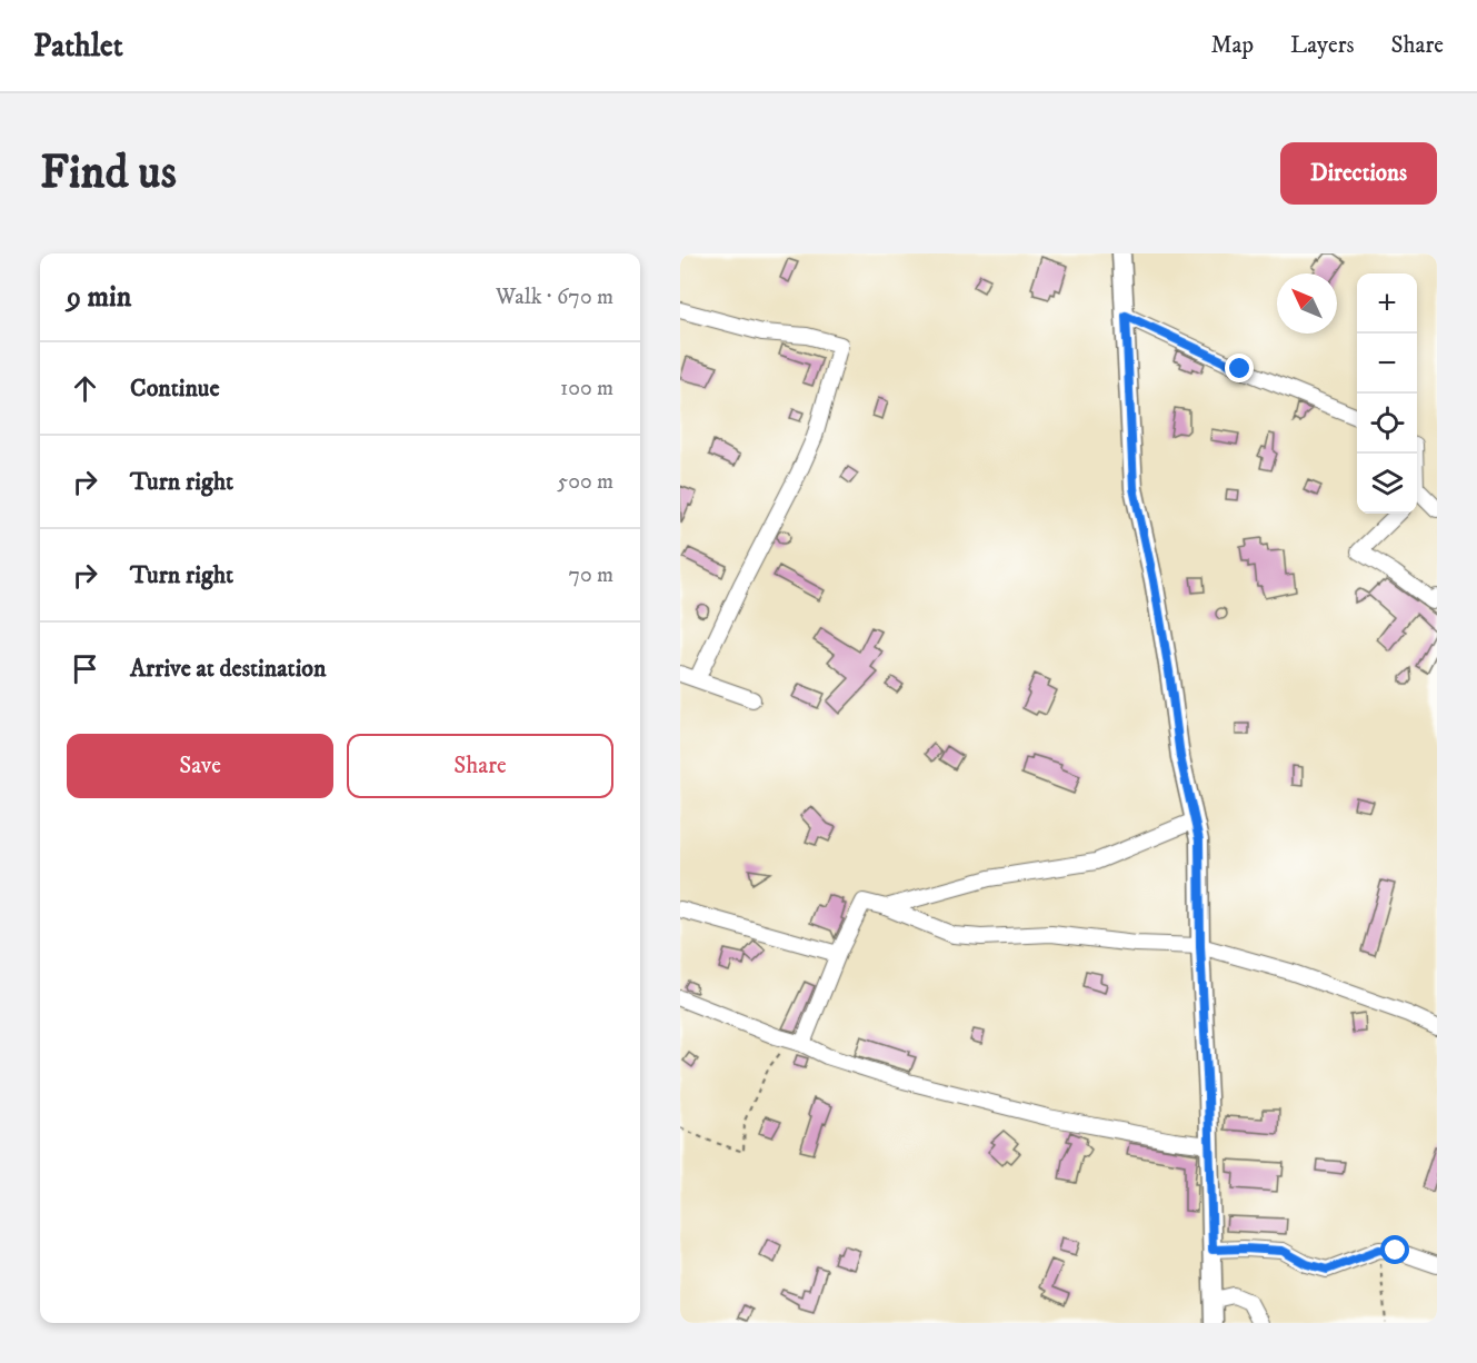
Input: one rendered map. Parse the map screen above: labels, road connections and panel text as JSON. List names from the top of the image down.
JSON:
{
  "north": "top left",
  "page": {
    "header": "Pathlet",
    "nav": ["Map", "Layers", "Share"],
    "buttons": [
      "Directions",
      ["Save", "Share"]
    ],
    "title": "Find us",
    "heading": ["9 min", "Walk · 670 m"],
    "map_buttons": ["+", "−"],
    "list": [
      ["Continue", "100 m"],
      ["Turn right", "500 m"],
      ["Turn right", "70 m"],
      "Arrive at destination"
    ]
  }
}
